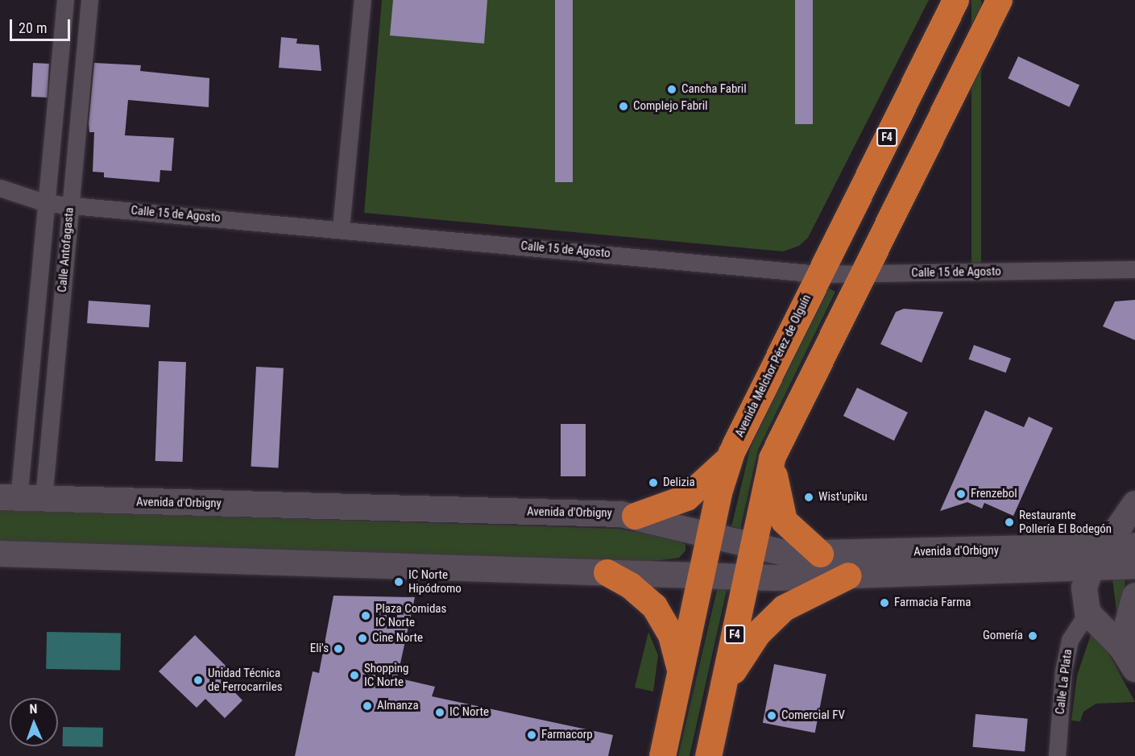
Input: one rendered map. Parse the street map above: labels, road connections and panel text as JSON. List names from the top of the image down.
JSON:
{
  "streets": {
    "highway": ["F4", "Avenida Melchor Pérez de Olguín"],
    "main road": ["Avenida d'Orbigny"],
    "street": ["Calle 15 de Agosto", "Calle Antofagasta", "Calle La Plata"]
  },
  "crossings": [
    ["F4", "Calle 15 de Agosto"],
    ["F4", "Avenida d'Orbigny"],
    ["Calle 15 de Agosto", "Calle Antofagasta"],
    ["Calle 15 de Agosto", "Avenida Melchor Pérez de Olguín"],
    ["Calle Antofagasta", "Avenida d'Orbigny"],
    ["Avenida Melchor Pérez de Olguín", "Avenida d'Orbigny"]
  ],
  "places": [
    "Cancha Fabril",
    "Complejo Fabril",
    "Delizia",
    "Frenzebol",
    "Wist'upiku",
    "Restaurante Pollería El Bodegón",
    "IC Norte Hipódromo",
    "Farmacia Farma",
    "Plaza Comidas IC Norte",
    "Gomería",
    "Cine Norte",
    "Eli's",
    "Shopping IC Norte",
    "Unidad Técnica de Ferrocarriles",
    "Almanza",
    "IC Norte",
    "Comercial FV",
    "Farmacorp"
  ],
  "scale_bar": "20 m",
  "north": "top"
}
